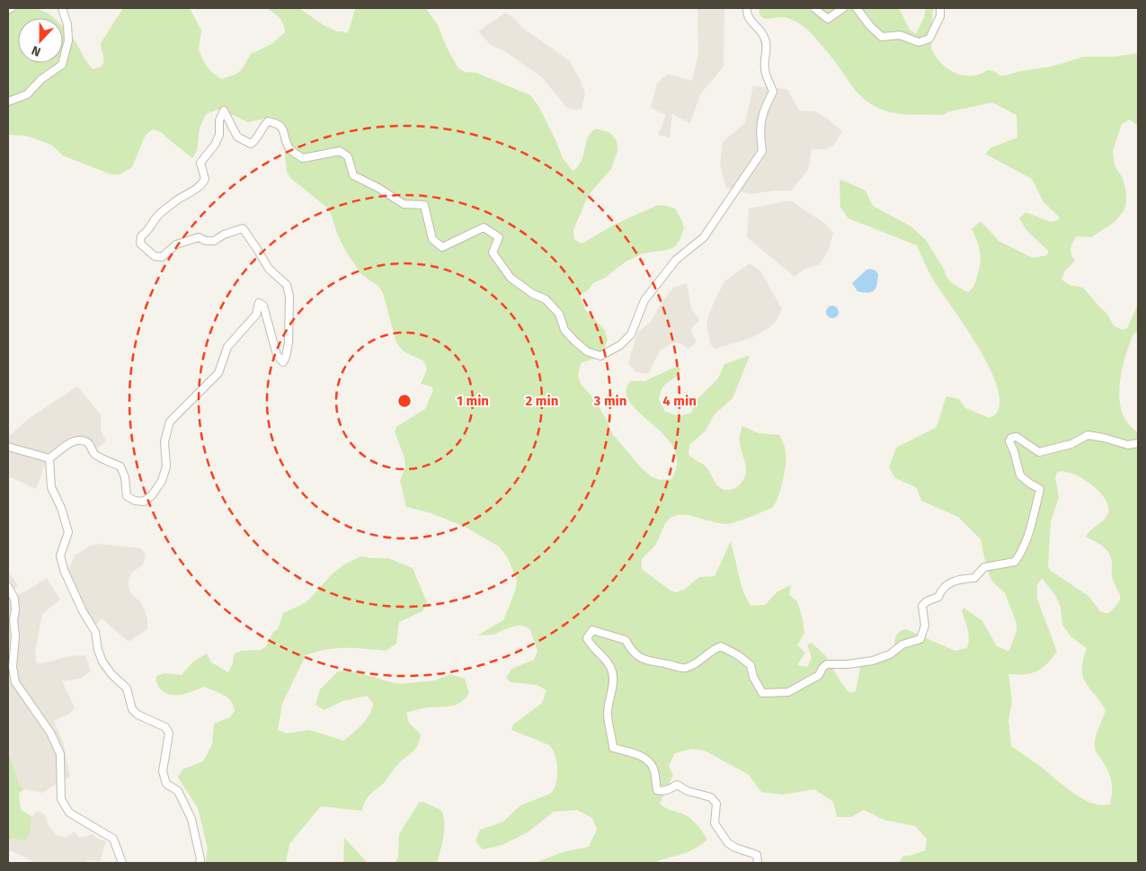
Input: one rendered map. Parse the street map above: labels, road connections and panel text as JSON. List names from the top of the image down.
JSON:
{
  "north": "bottom",
  "rings": [
    "1 min",
    "2 min",
    "3 min",
    "4 min"
  ]
}
